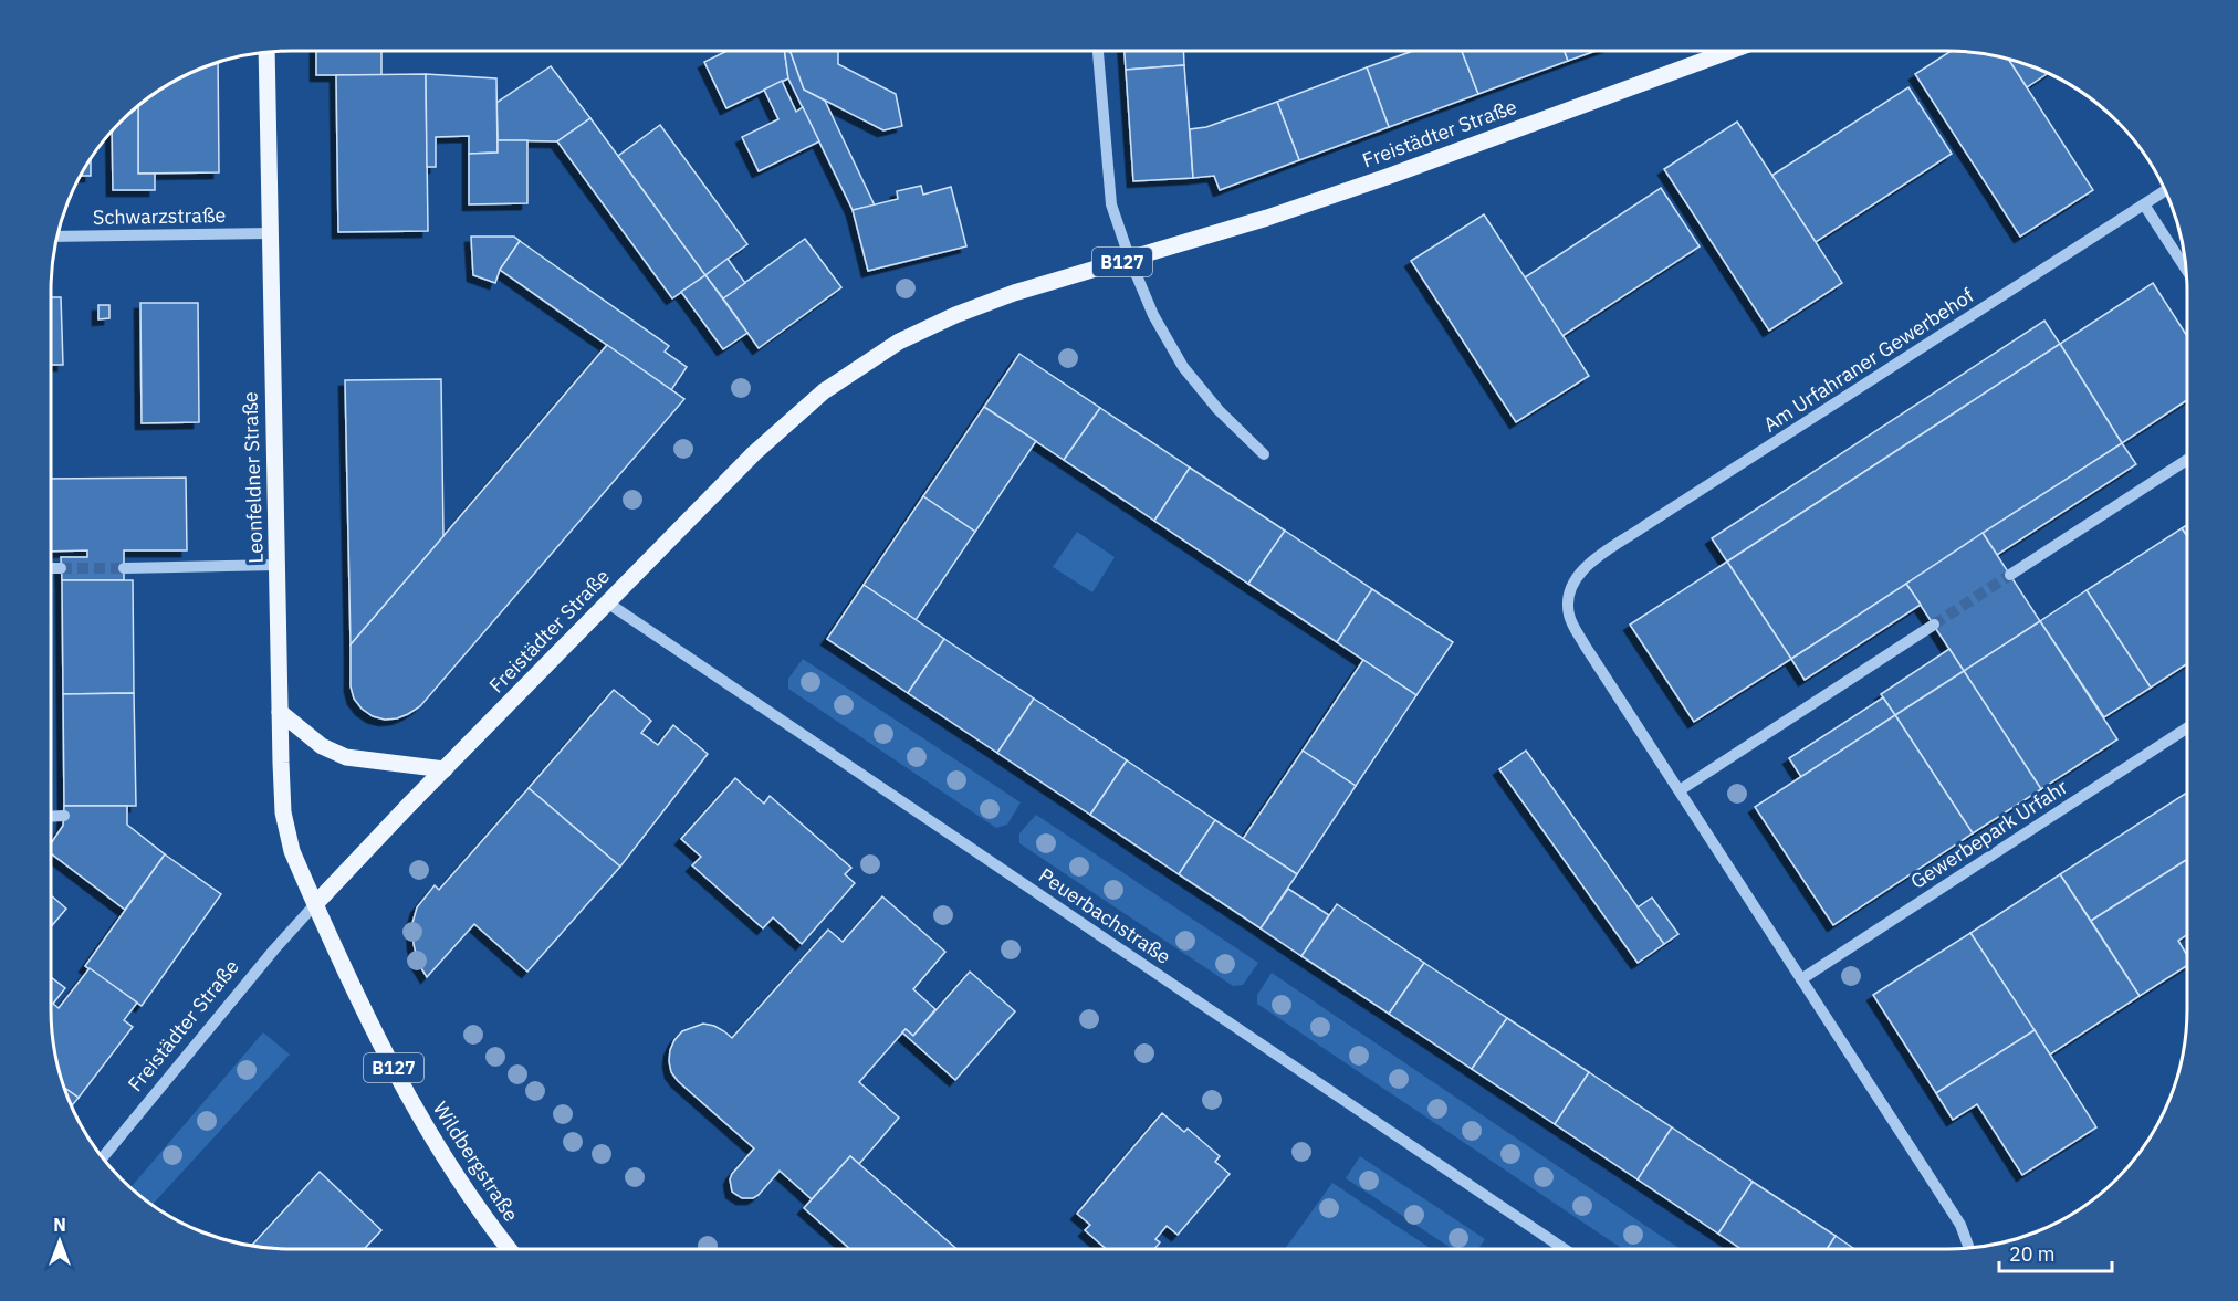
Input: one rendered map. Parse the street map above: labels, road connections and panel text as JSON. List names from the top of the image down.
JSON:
{
  "streets": {
    "main road": [
      "Freistädter Straße",
      "B127",
      "Leonfeldner Straße",
      "Wildbergstraße"
    ],
    "street": [
      "Schwarzstraße",
      "Am Urfahraner Gewerbehof",
      "Gewerbepark Urfahr",
      "Peuerbachstraße"
    ]
  },
  "crossings": [
    ["Freistädter Straße", "Leonfeldner Straße"],
    ["Freistädter Straße", "Peuerbachstraße"],
    ["Freistädter Straße", "Wildbergstraße"],
    ["Schwarzstraße", "Leonfeldner Straße"],
    ["Leonfeldner Straße", "Wildbergstraße"]
  ],
  "scale_bar": "20 m",
  "north": "top"
}
